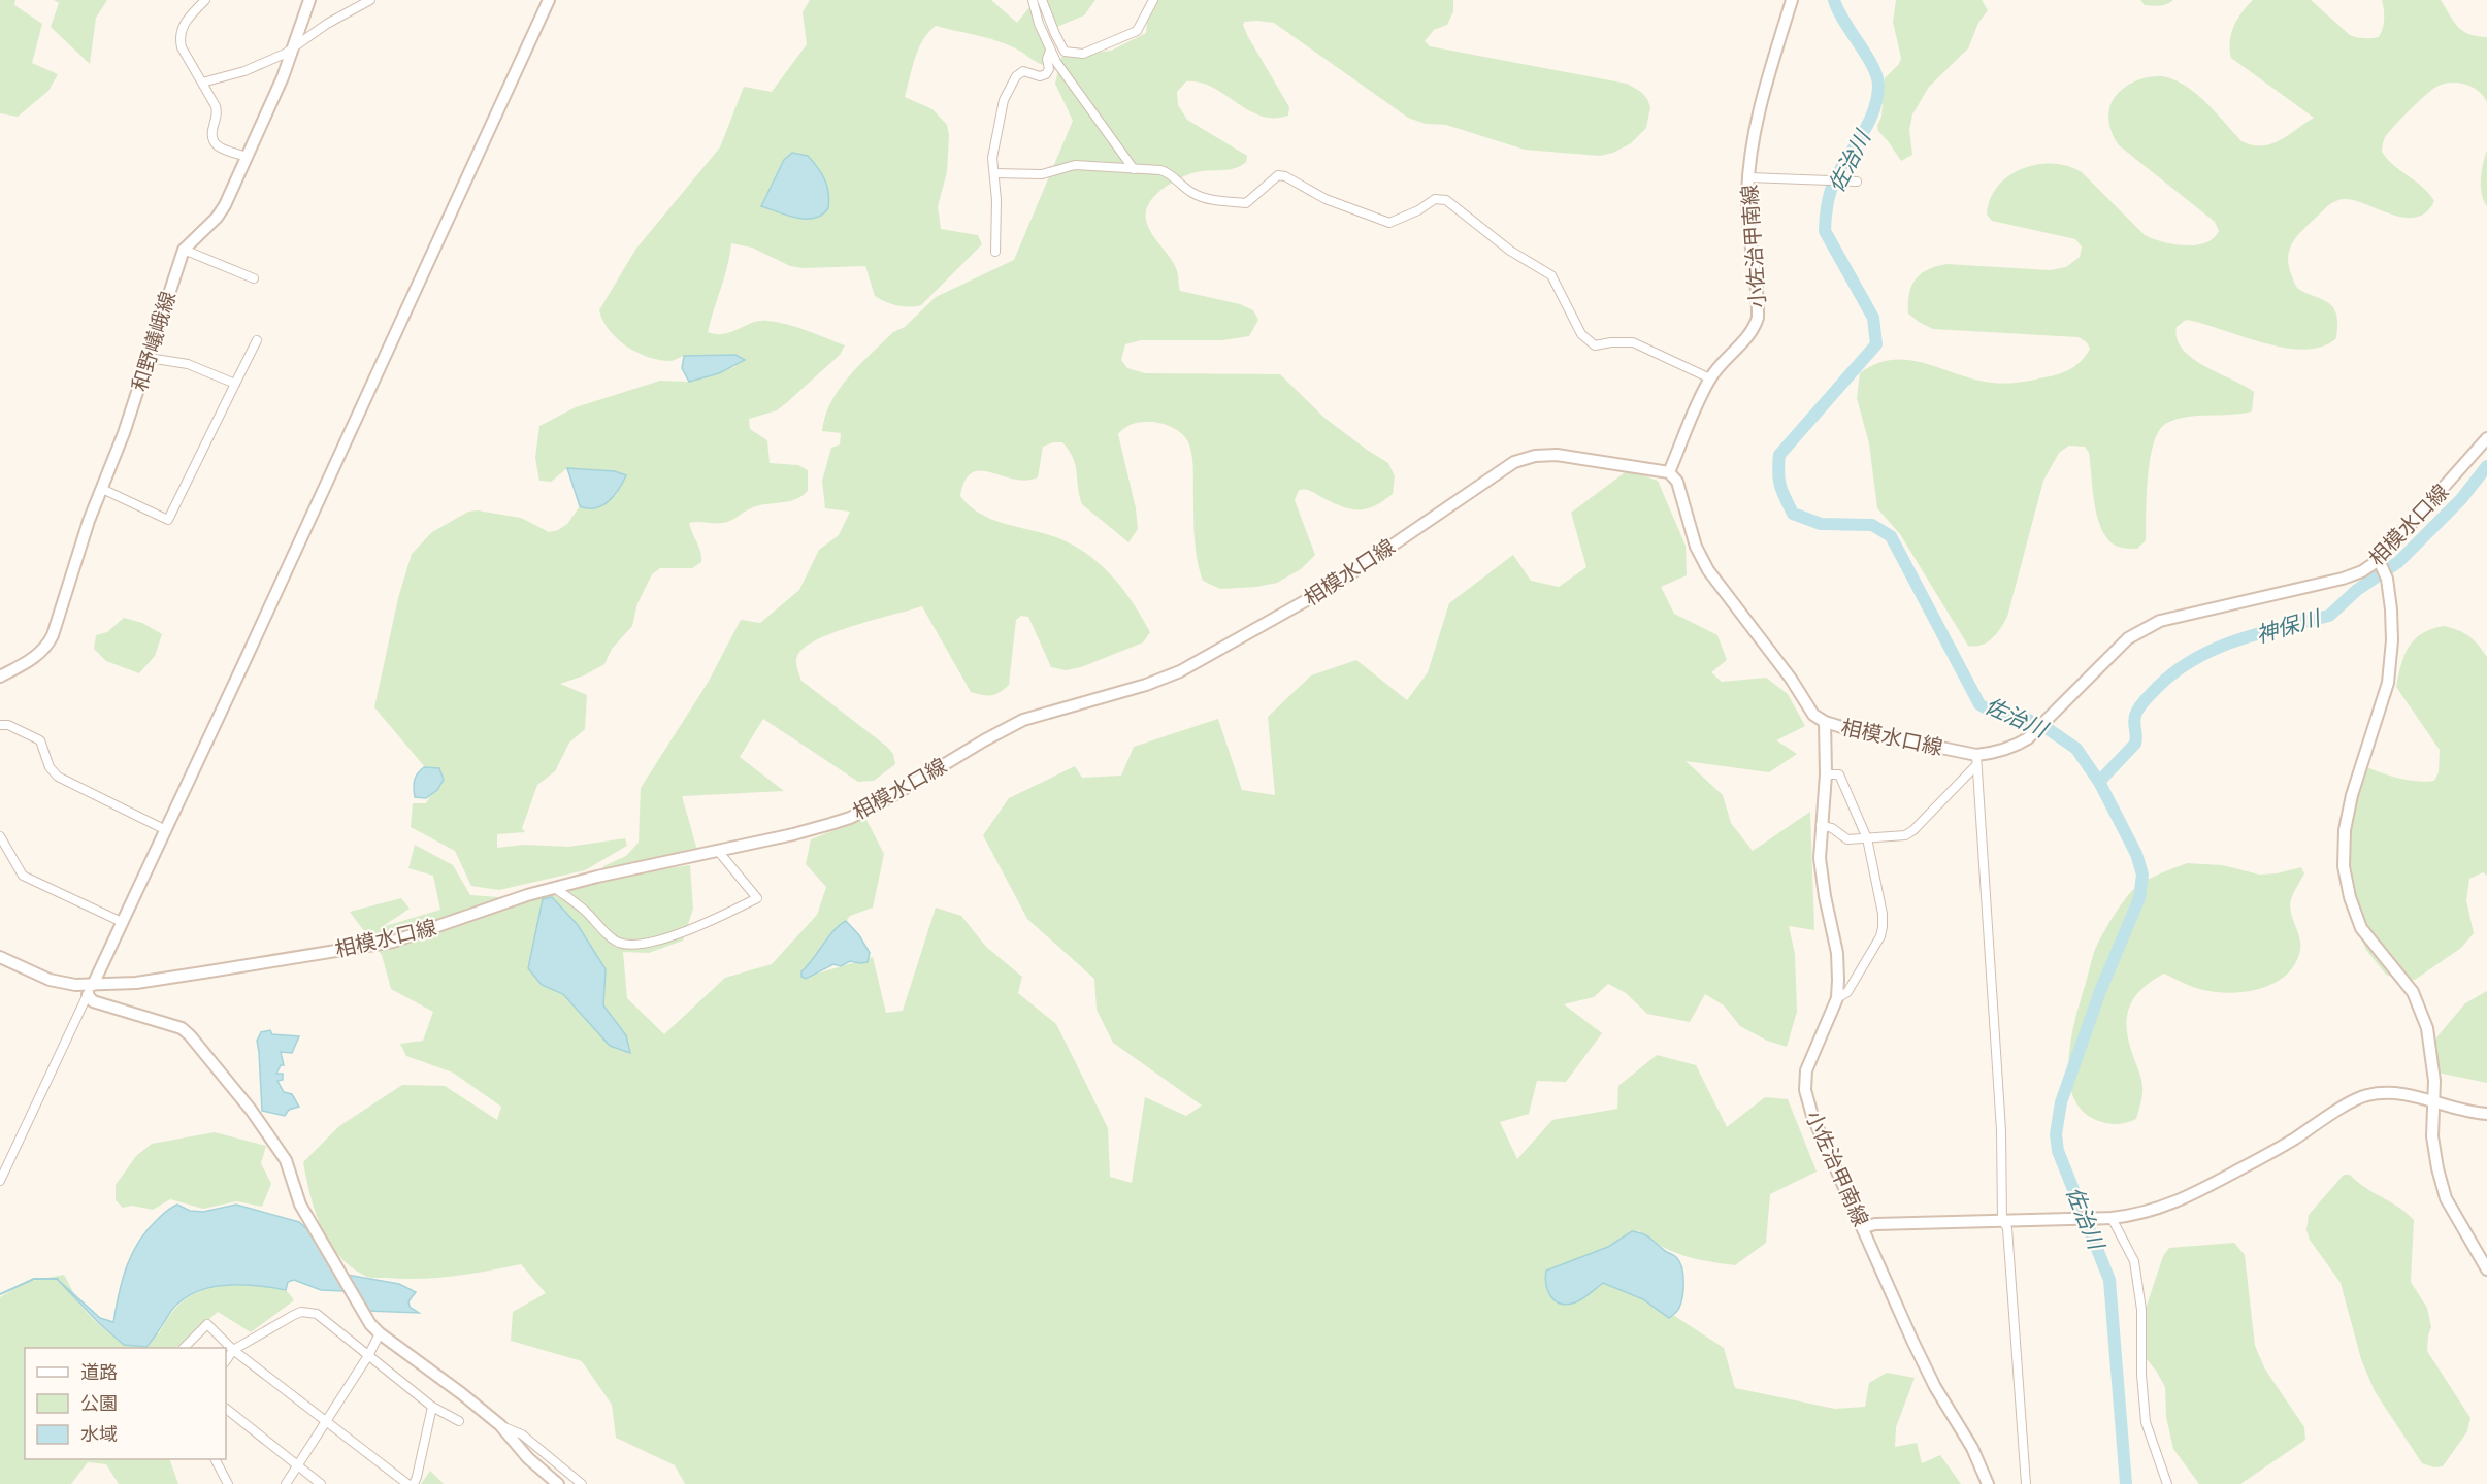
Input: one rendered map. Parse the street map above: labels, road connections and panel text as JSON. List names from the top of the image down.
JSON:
{
  "streets": {
    "main road": ["小佐治甲南線", "和野嶬峨線", "相模水口線"]
  },
  "crossings": [
    ["小佐治甲南線", "相模水口線"]
  ],
  "water": ["佐治川", "神保川"],
  "legend": ["道路", "公園", "水域"]
}
